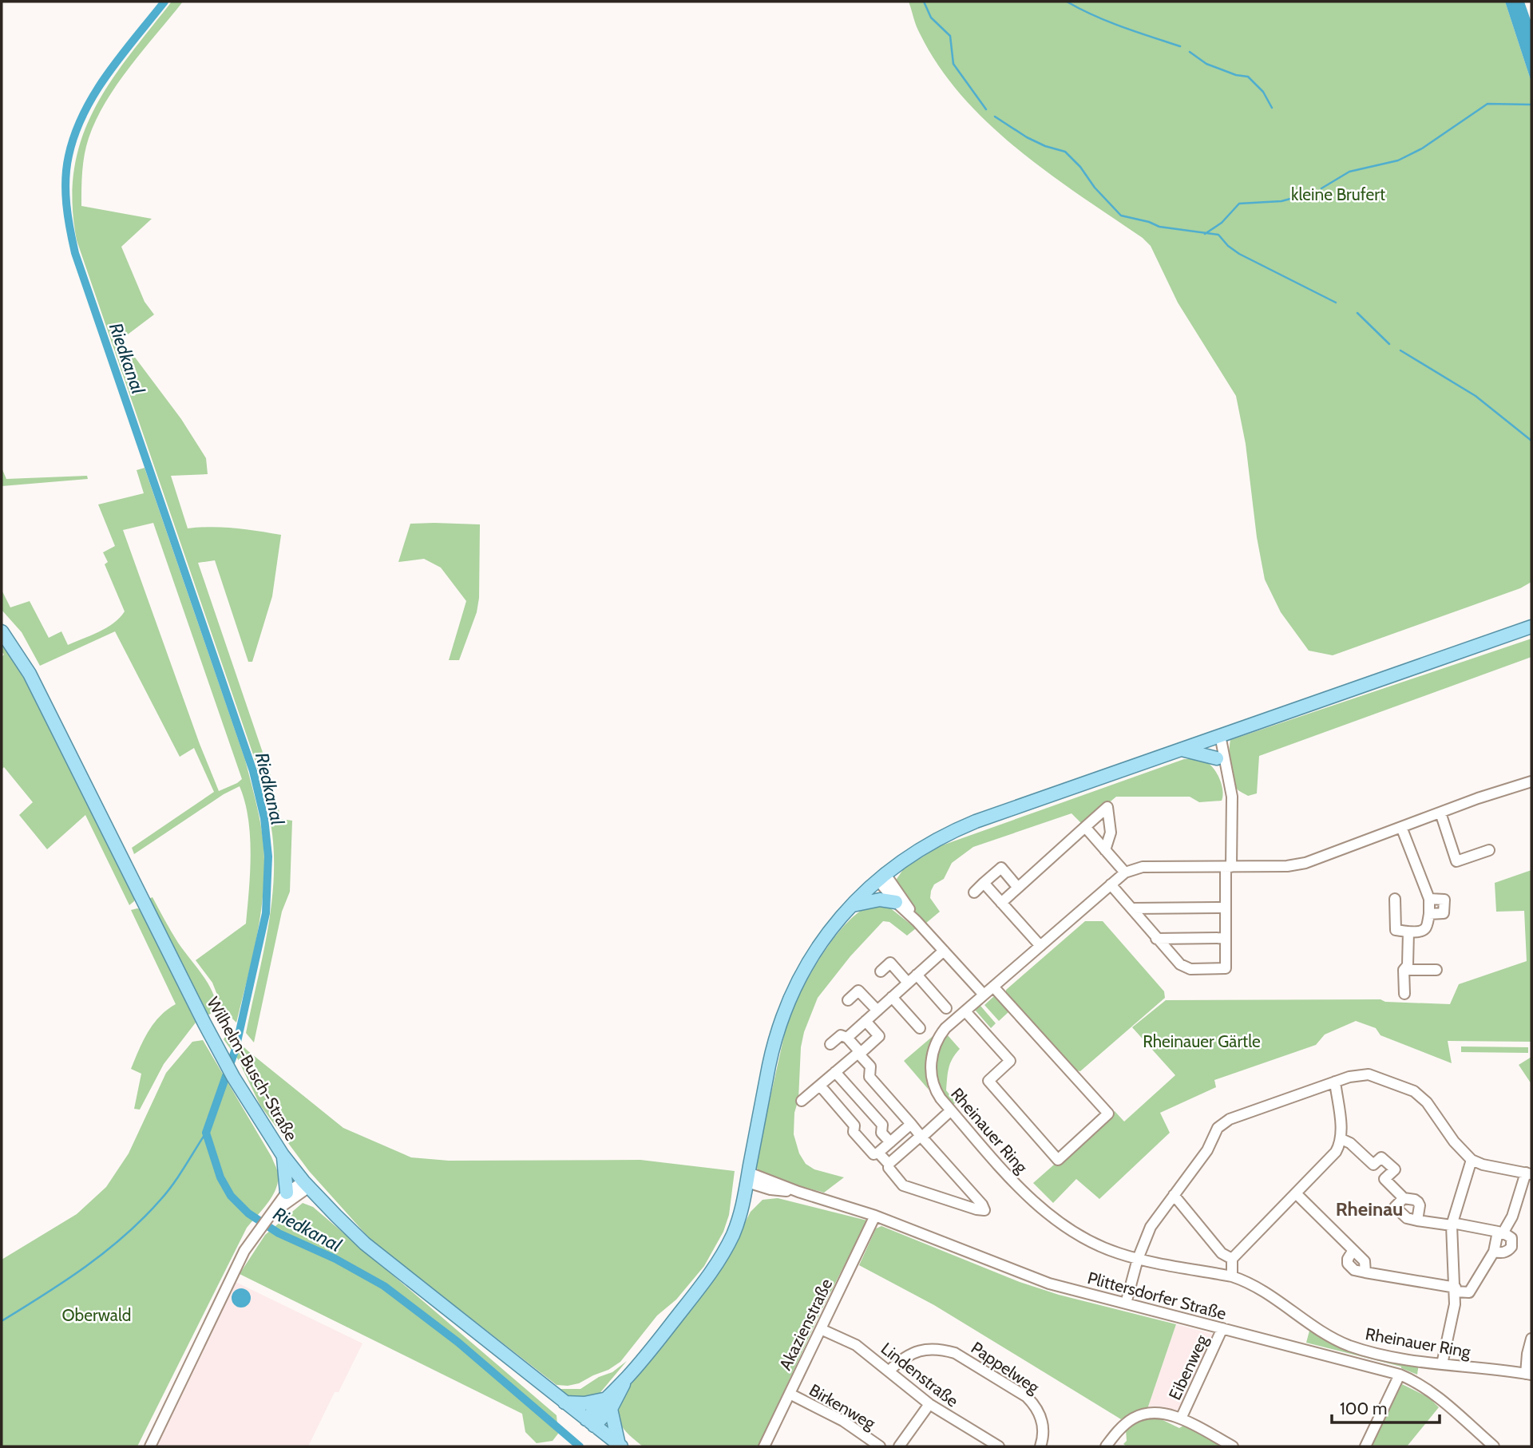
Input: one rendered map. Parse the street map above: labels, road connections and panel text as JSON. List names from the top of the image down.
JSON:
{
  "streets": {
    "main road": ["Wilhelm-Busch-Straße"],
    "street": [
      "Rheinauer Ring",
      "Plittersdorfer Straße",
      "Akazienstraße",
      "Pappelweg",
      "Eibenweg",
      "Lindenstraße",
      "Birkenweg"
    ]
  },
  "crossings": [
    ["Plittersdorfer Straße", "Akazienstraße"],
    ["Plittersdorfer Straße", "Eibenweg"],
    ["Akazienstraße", "Lindenstraße"],
    ["Akazienstraße", "Birkenweg"],
    ["Pappelweg", "Lindenstraße"]
  ],
  "districts": ["Rheinau"],
  "water": ["Riedkanal"],
  "parks": ["kleine Brufert", "Rheinauer Gärtle", "Oberwald"],
  "scale_bar": "100 m"
}
